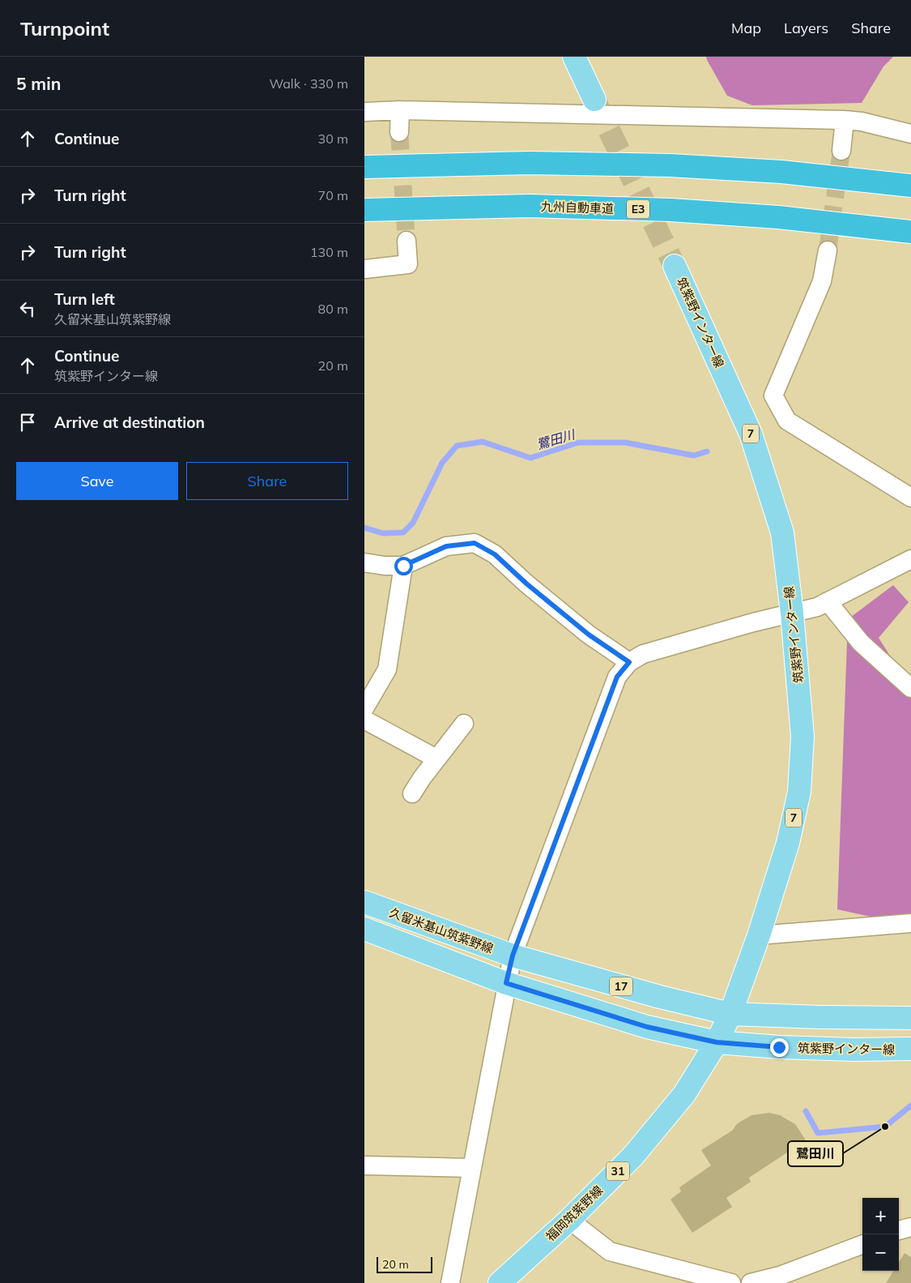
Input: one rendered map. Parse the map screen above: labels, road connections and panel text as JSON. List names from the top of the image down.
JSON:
{
  "streets": {
    "highway": ["九州自動車道", "E3"],
    "main road": [
      "筑紫野インター線",
      "7",
      "久留米基山筑紫野線",
      "17",
      "31",
      "福岡筑紫野線"
    ]
  },
  "crossings": [
    ["筑紫野インター線", "久留米基山筑紫野線"],
    ["筑紫野インター線", "福岡筑紫野線"],
    ["久留米基山筑紫野線", "福岡筑紫野線"]
  ],
  "water": ["鷺田川"],
  "places": ["鷺田川"],
  "scale_bar": "20 m",
  "page": {
    "header": "Turnpoint",
    "nav": ["Map", "Layers", "Share"],
    "heading": ["5 min", "Walk · 330 m"],
    "list": [
      ["Continue", "30 m"],
      ["Turn right", "70 m"],
      ["Turn right", "130 m"],
      ["Turn left", "久留米基山筑紫野線", "80 m"],
      ["Continue", "筑紫野インター線", "20 m"],
      "Arrive at destination"
    ],
    "buttons": ["Save", "Share"],
    "map_buttons": ["+", "−"],
    "scale": "20 m"
  }
}
